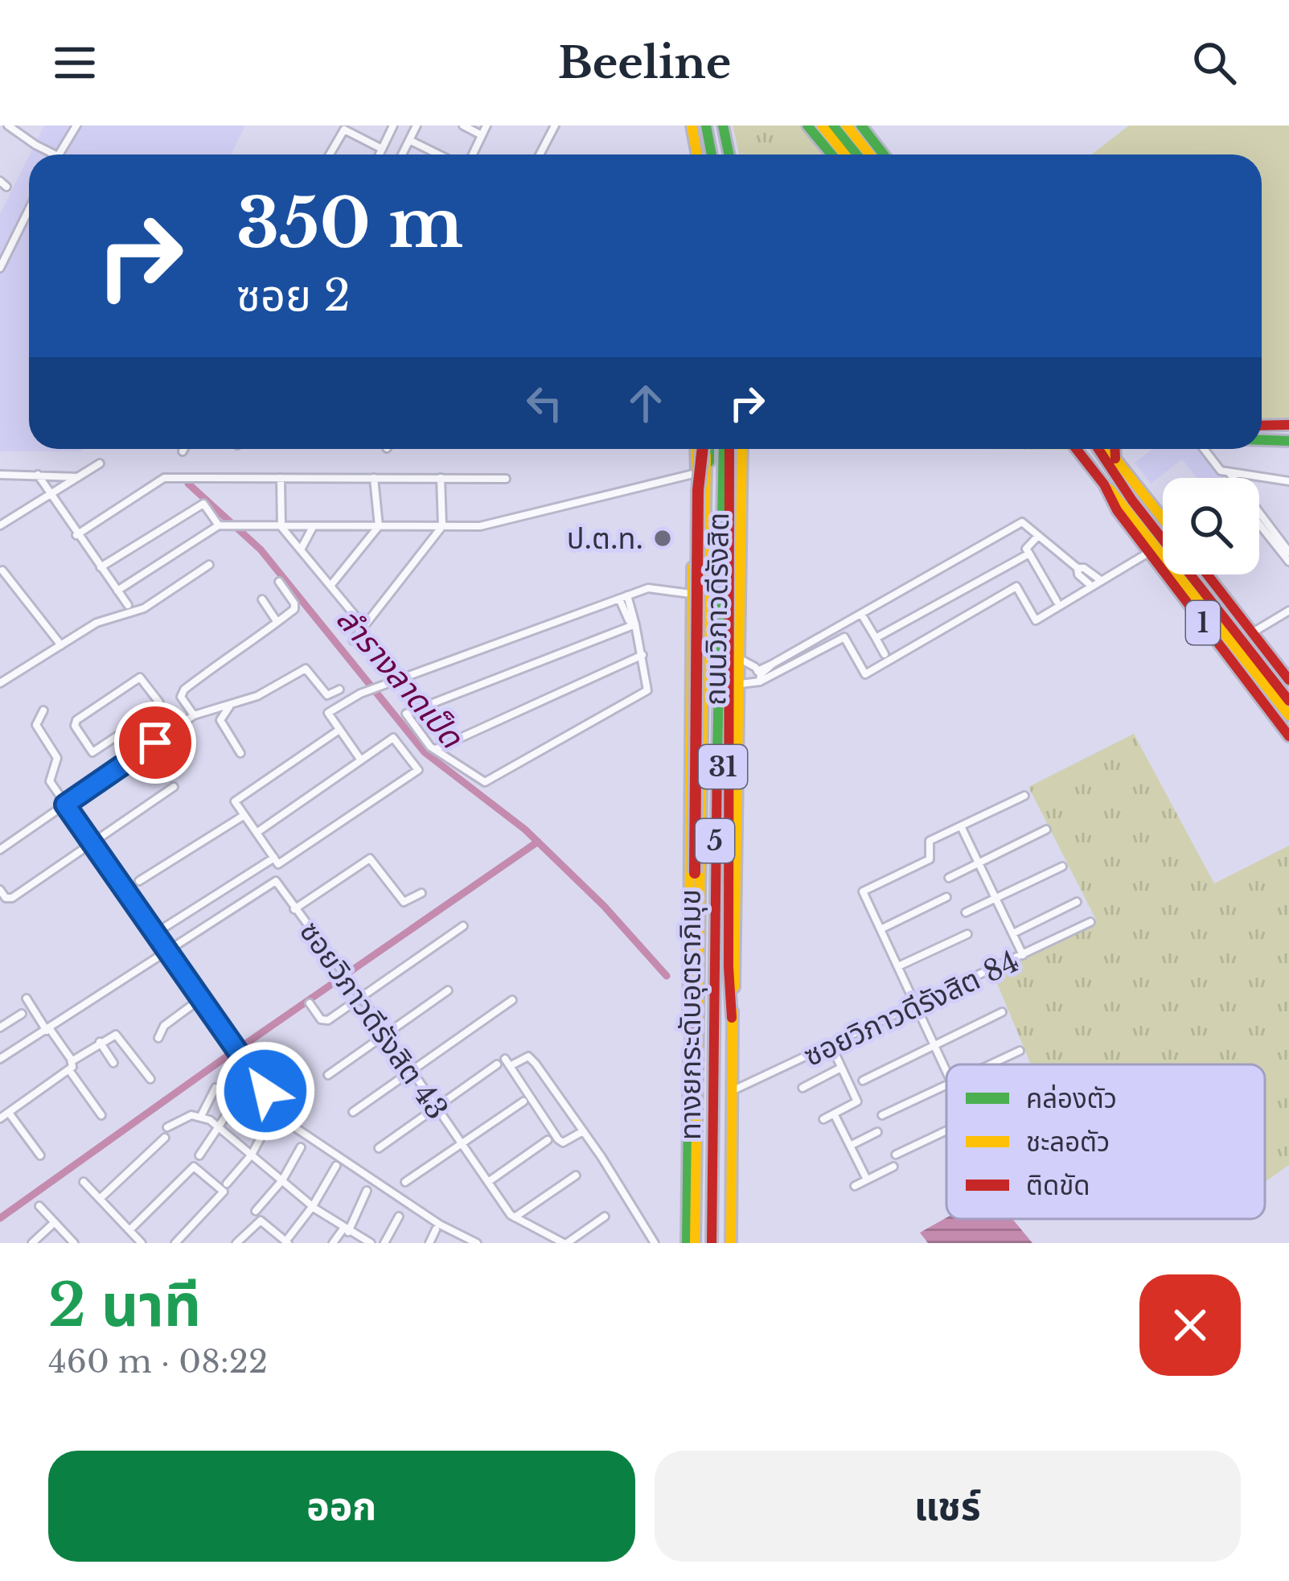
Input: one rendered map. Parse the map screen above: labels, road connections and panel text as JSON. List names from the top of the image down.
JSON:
{
  "streets": {
    "main road": [
      "ถนนวิภาวดีรังสิต",
      "1",
      "31",
      "5",
      "ทางยกระดับอุตราภิมุข"
    ],
    "street": ["ซอยวิภาวดีรังสิต 84", "ซอยวิภาวดีรังสิต 43"]
  },
  "crossings": [
    ["ถนนวิภาวดีรังสิต", "5"],
    ["ถนนวิภาวดีรังสิต", "ซอยวิภาวดีรังสิต 84"],
    ["ถนนวิภาวดีรังสิต", "ทางยกระดับอุตราภิมุข"]
  ],
  "water": ["ลำรางลาดเป็ด"],
  "places": ["ป.ต.ท."],
  "legend": ["คล่องตัว", "ชะลอตัว", "ติดขัด"],
  "page": {
    "header": "Beeline",
    "turn": ["350 m", "ซอย 2"],
    "heading": ["2 นาที", "460 m · 08:22"],
    "buttons": ["ออก", "แชร์"]
  }
}
